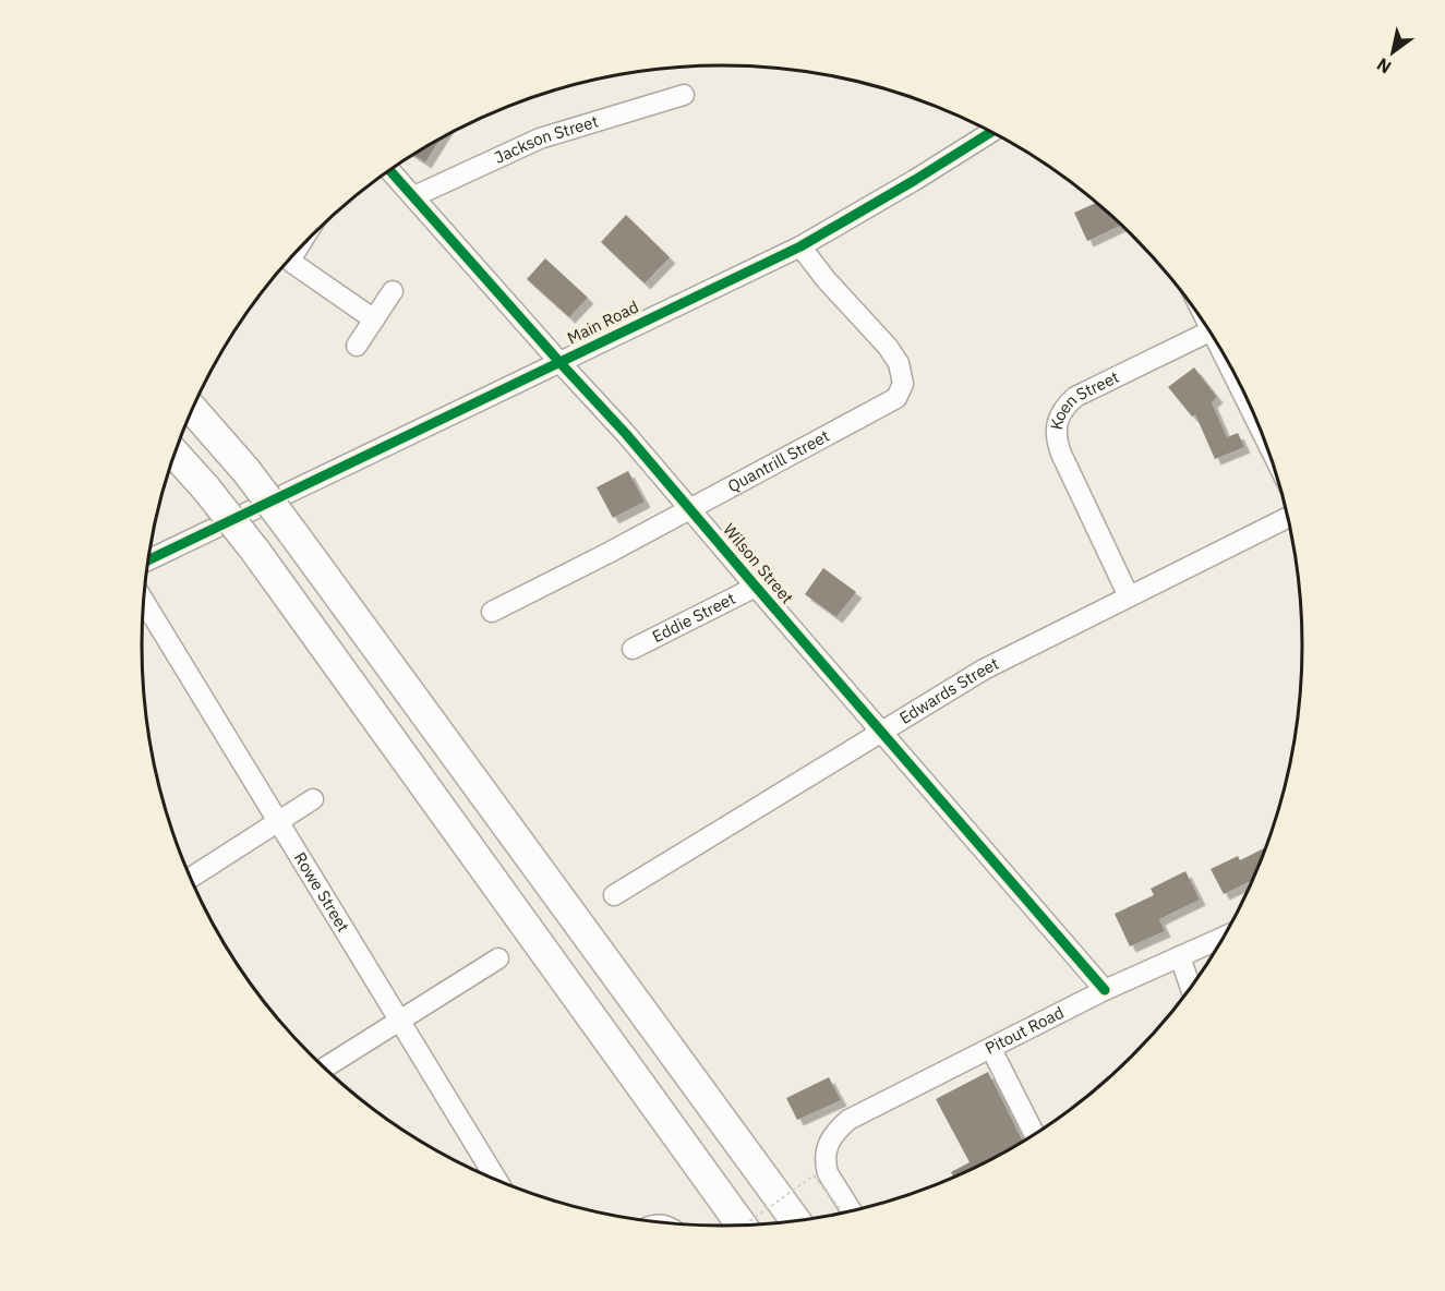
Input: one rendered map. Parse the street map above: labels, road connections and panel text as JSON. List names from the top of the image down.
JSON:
{
  "streets": {
    "street": [
      "Jackson Street",
      "Main Road",
      "Koen Street",
      "Quantrill Street",
      "Wilson Street",
      "Eddie Street",
      "Edwards Street",
      "Rowe Street",
      "Pitout Road"
    ]
  },
  "crossings": [
    ["Jackson Street", "Wilson Street"],
    ["Main Road", "Quantrill Street"],
    ["Main Road", "Wilson Street"],
    ["Koen Street", "Edwards Street"],
    ["Quantrill Street", "Wilson Street"],
    ["Wilson Street", "Eddie Street"],
    ["Wilson Street", "Edwards Street"],
    ["Wilson Street", "Pitout Road"]
  ],
  "north": "bottom left"
}
